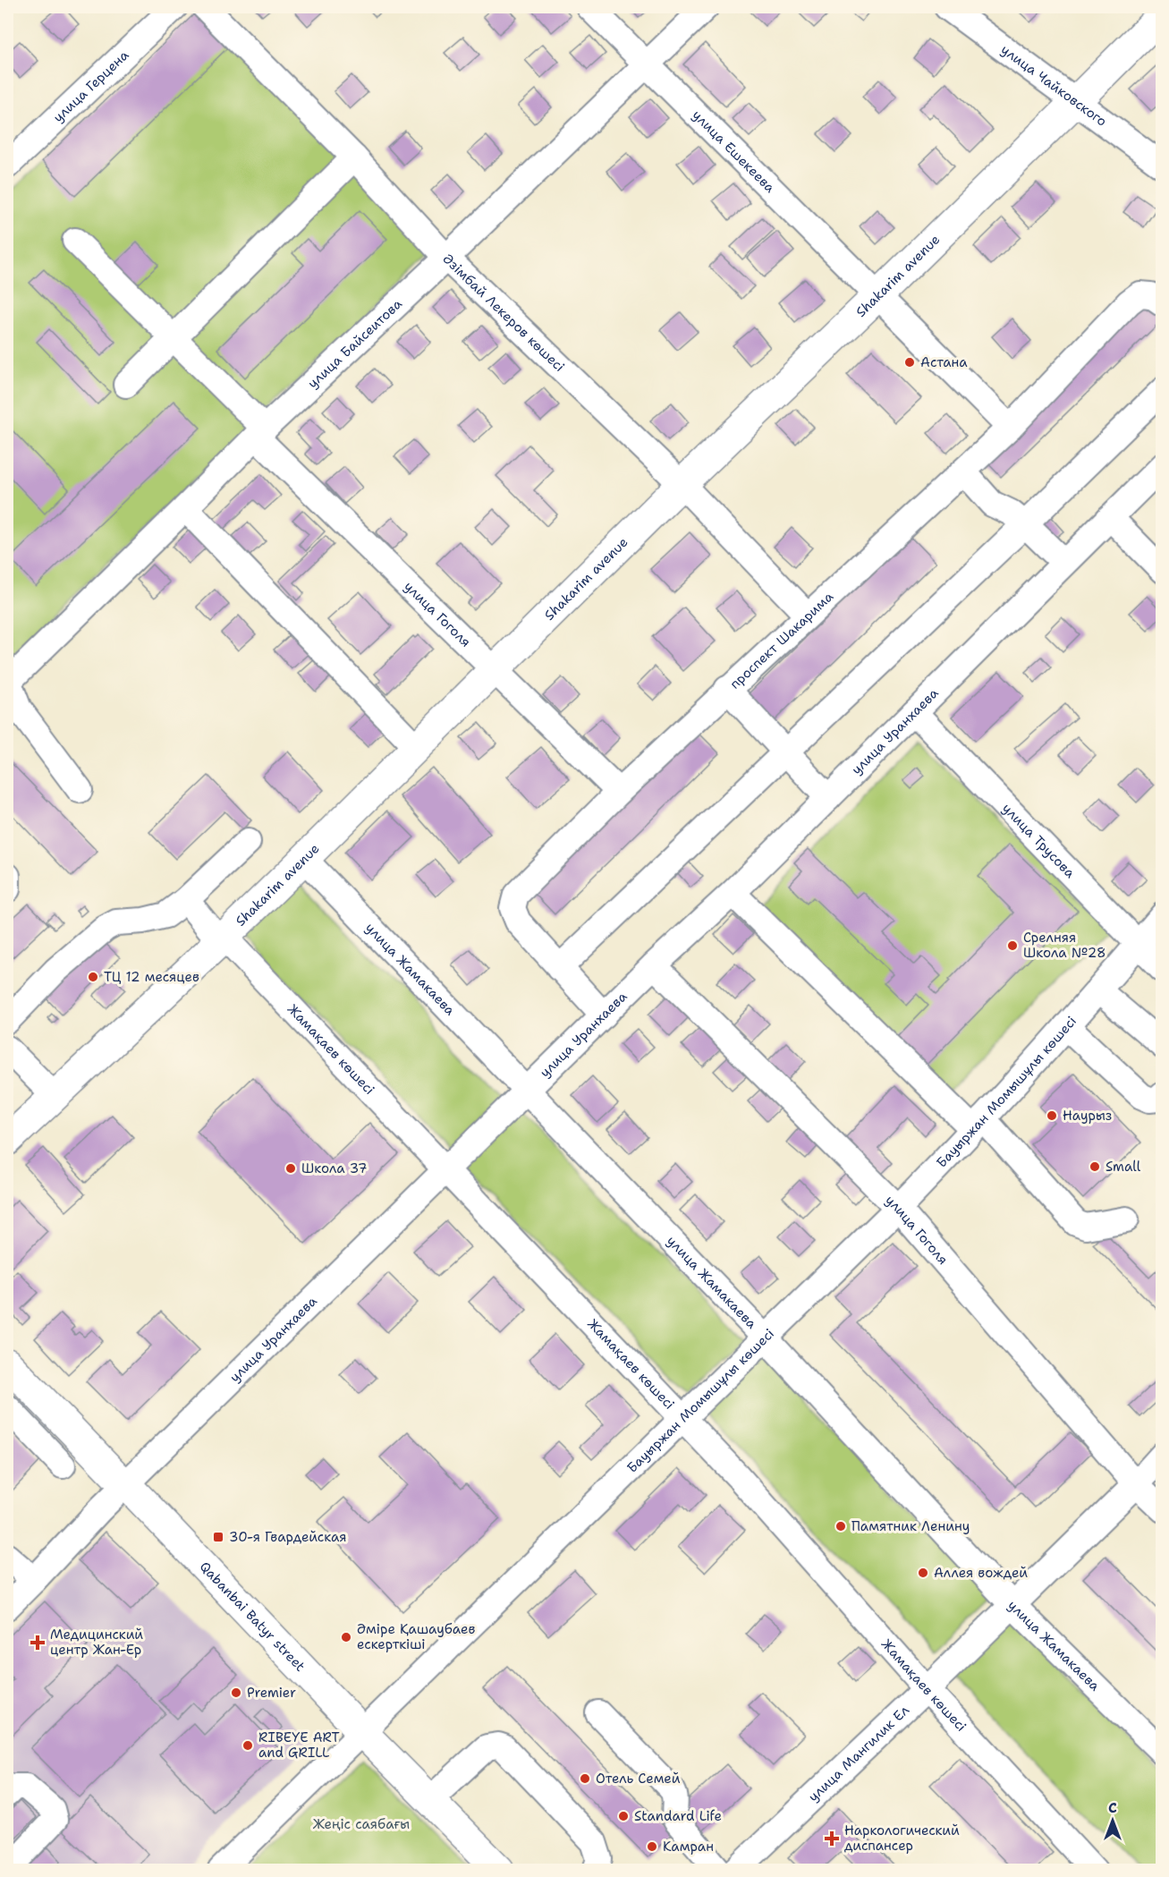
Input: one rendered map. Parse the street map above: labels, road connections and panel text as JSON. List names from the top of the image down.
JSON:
{
  "streets": {
    "main road": ["Shakarim avenue", "Qabanbai Batyr street"],
    "street": [
      "улица Герцена",
      "улица Чайковского",
      "улица Ешекеева",
      "Әзімбай Лекеров көшесі",
      "улица Байсеитова",
      "улица Гоголя",
      "проспект Шакарима",
      "улица Уранхаева",
      "улица Трусова",
      "улица Жамакаева",
      "Жамақаев көшесі",
      "Бауыржан Момышұлы көшесі",
      "улица Мангилик Ел"
    ]
  },
  "crossings": [
    ["улица Чайковского", "Shakarim avenue"],
    ["улица Ешекеева", "Shakarim avenue"],
    ["улица Ешекеева", "улица Байсеитова"],
    ["улица Ешекеева", "проспект Шакарима"],
    ["Shakarim avenue", "Әзімбай Лекеров көшесі"],
    ["Shakarim avenue", "улица Гоголя"],
    ["Shakarim avenue", "улица Жамакаева"],
    ["Shakarim avenue", "Жамақаев көшесі"],
    ["Әзімбай Лекеров көшесі", "улица Байсеитова"],
    ["Әзімбай Лекеров көшесі", "проспект Шакарима"],
    ["улица Байсеитова", "улица Гоголя"],
    ["улица Гоголя", "проспект Шакарима"],
    ["улица Гоголя", "улица Уранхаева"],
    ["улица Гоголя", "Бауыржан Момышұлы көшесі"],
    ["улица Гоголя", "улица Мангилик Ел"],
    ["проспект Шакарима", "улица Уранхаева"],
    ["улица Уранхаева", "улица Трусова"],
    ["улица Уранхаева", "улица Жамакаева"],
    ["улица Уранхаева", "Жамақаев көшесі"],
    ["улица Уранхаева", "Qabanbai Batyr street"],
    ["улица Трусова", "Бауыржан Момышұлы көшесі"],
    ["улица Жамакаева", "Бауыржан Момышұлы көшесі"],
    ["улица Жамакаева", "улица Мангилик Ел"],
    ["Жамақаев көшесі", "Бауыржан Момышұлы көшесі"],
    ["Жамақаев көшесі", "улица Мангилик Ел"],
    ["Бауыржан Момышұлы көшесі", "Qabanbai Batyr street"]
  ],
  "parks": ["Жеңіс саябағы"],
  "places": {
    "other": [
      "Астана",
      "Срелняя Школа №28",
      "ТЦ 12 месяцев",
      "Наурыз",
      "Small",
      "Школа 37",
      "Памятник Ленину",
      "Аллея вождей",
      "Әміре Қашаубаев ескерткіші",
      "Premier",
      "RIBEYE ART and GRILL",
      "Отель Семей",
      "Standard Life",
      "Камран"
    ],
    "transit": ["30-я Гвардейская"],
    "health": ["Медицинский центр Жан-Ер", "Наркологический диспансер"]
  },
  "north": "top"
}
